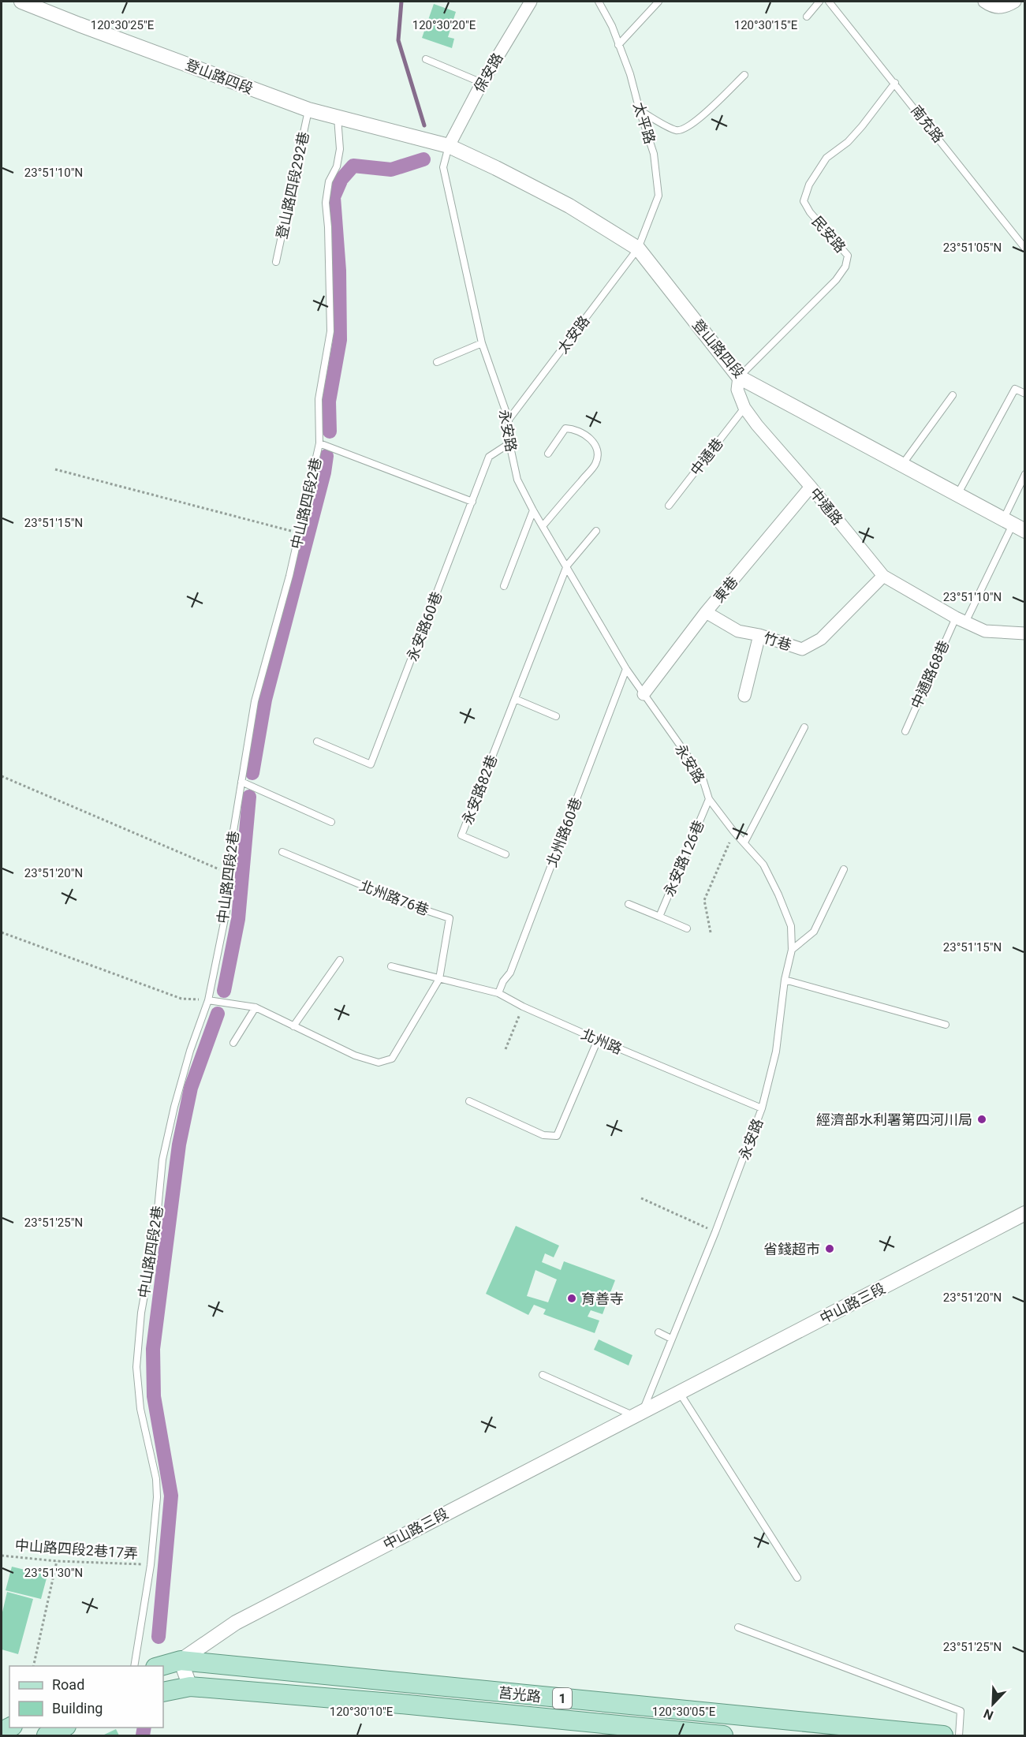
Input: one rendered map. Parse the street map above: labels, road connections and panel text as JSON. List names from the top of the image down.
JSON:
{
  "streets": {
    "main road": ["莒光路", "1"],
    "street": [
      "保安路",
      "登山路四段",
      "中通路",
      "東巷",
      "竹巷",
      "中山路三段"
    ],
    "lane": [
      "太平路",
      "南充路",
      "登山路四段292巷",
      "民安路",
      "太安路",
      "永安路",
      "中通巷",
      "中山路四段2巷",
      "永安路60巷",
      "中通路68巷",
      "永安路82巷",
      "北州路60巷",
      "永安路126巷",
      "北州路76巷",
      "北州路"
    ],
    "path": ["中山路四段2巷17弄"]
  },
  "crossings": [
    ["保安路", "登山路四段"],
    ["保安路", "永安路"],
    ["登山路四段", "太平路"],
    ["登山路四段", "登山路四段292巷"],
    ["登山路四段", "民安路"],
    ["登山路四段", "太安路"],
    ["登山路四段", "永安路"],
    ["登山路四段", "中山路四段2巷"],
    ["登山路四段", "中通路"],
    ["登山路四段", "中通路68巷"],
    ["太平路", "太安路"],
    ["南充路", "民安路"],
    ["民安路", "中通路"],
    ["太安路", "永安路"],
    ["永安路", "東巷"],
    ["永安路", "永安路60巷"],
    ["永安路", "永安路82巷"],
    ["永安路", "北州路60巷"],
    ["永安路", "永安路126巷"],
    ["永安路", "北州路"],
    ["永安路", "中山路三段"],
    ["中通巷", "中通路"],
    ["中山路四段2巷", "中山路四段2巷17弄"],
    ["中通路", "東巷"],
    ["中通路", "竹巷"],
    ["中通路", "中通路68巷"],
    ["東巷", "竹巷"],
    ["北州路60巷", "北州路"],
    ["北州路76巷", "北州路"],
    ["中山路三段", "莒光路"],
    ["中山路三段", "1"],
    ["莒光路", "1"]
  ],
  "places": ["經濟部水利署第四河川局", "省錢超市", "育善寺"],
  "legend": ["Road", "Building"],
  "north": "bottom left",
  "coordinates": [
    "120°30'15\"E",
    "120°30'25\"E",
    "120°30'20\"E",
    "23°51'10\"N",
    "23°51'05\"N",
    "23°51'15\"N",
    "23°51'20\"N",
    "23°51'25\"N",
    "23°51'30\"N",
    "120°30'10\"E",
    "120°30'05\"E"
  ]
}
